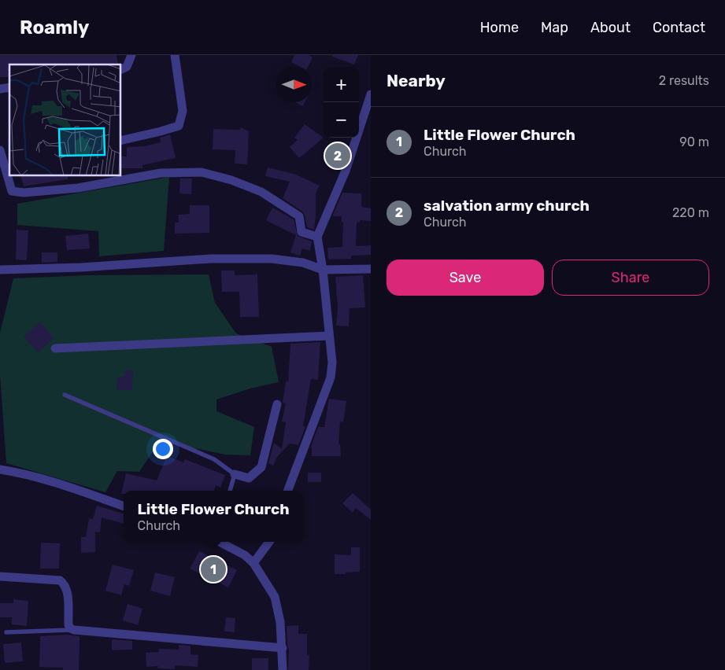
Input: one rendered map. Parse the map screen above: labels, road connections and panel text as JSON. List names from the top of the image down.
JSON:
{
  "north": "right",
  "page": {
    "header": "Roamly",
    "nav": [
      "Home",
      "Map",
      "About",
      "Contact"
    ],
    "heading": ["Nearby", "2 results"],
    "map_buttons": ["+", "−"],
    "list": [
      {
        "mark": "1",
        "name": "Little Flower Church",
        "note": "Church",
        "value": "90 m"
      },
      {
        "mark": "2",
        "name": "salvation army church",
        "note": "Church",
        "value": "220 m"
      }
    ],
    "pins": ["2", "1"],
    "buttons": ["Save", "Share"],
    "popup": ["Little Flower Church", "Church"]
  }
}
